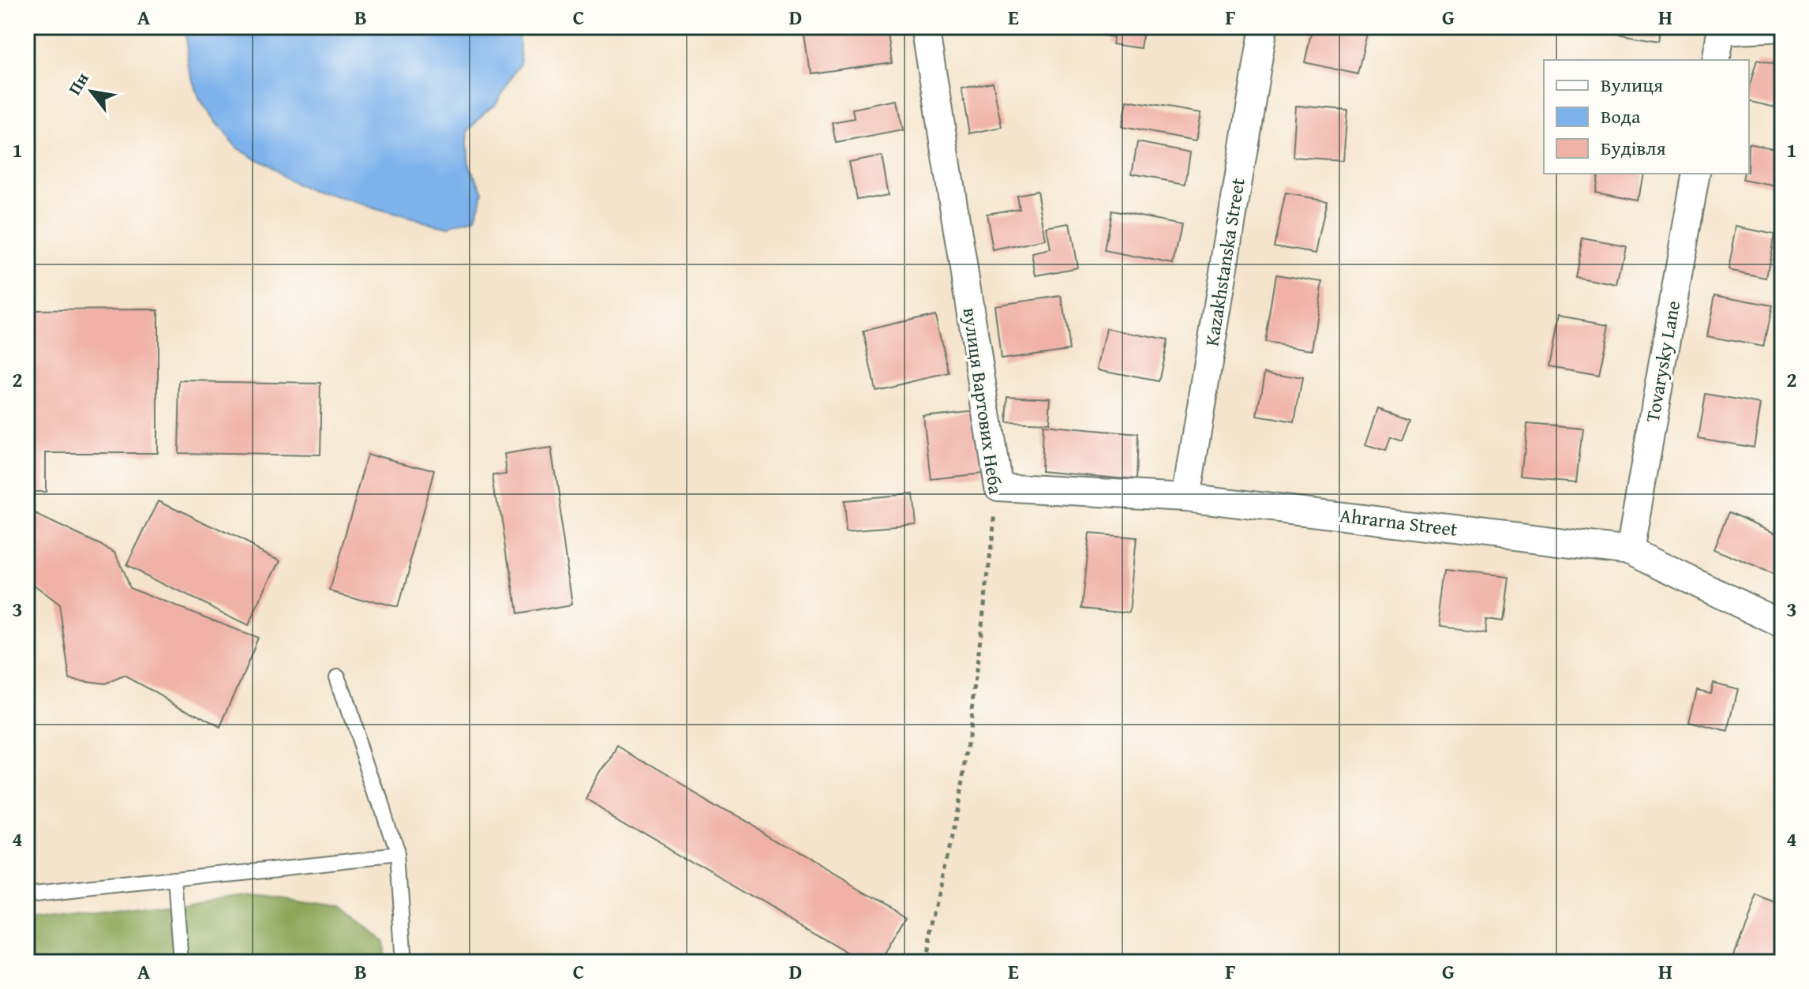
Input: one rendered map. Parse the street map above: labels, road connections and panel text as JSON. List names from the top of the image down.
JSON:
{
  "streets": {
    "street": [
      "Kazakhstanska Street",
      "Tovarysky Lane",
      "вулиця Вартових Неба",
      "Ahrarna Street"
    ]
  },
  "crossings": [
    ["Kazakhstanska Street", "Ahrarna Street"],
    ["Tovarysky Lane", "Ahrarna Street"],
    ["вулиця Вартових Неба", "Ahrarna Street"]
  ],
  "legend": ["Вулиця", "Вода", "Будівля"],
  "north": "top left",
  "grid": {
    "columns": [
      "A",
      "B",
      "C",
      "D",
      "E",
      "F",
      "G",
      "H"
    ],
    "rows": [
      "1",
      "2",
      "3",
      "4"
    ]
  }
}
